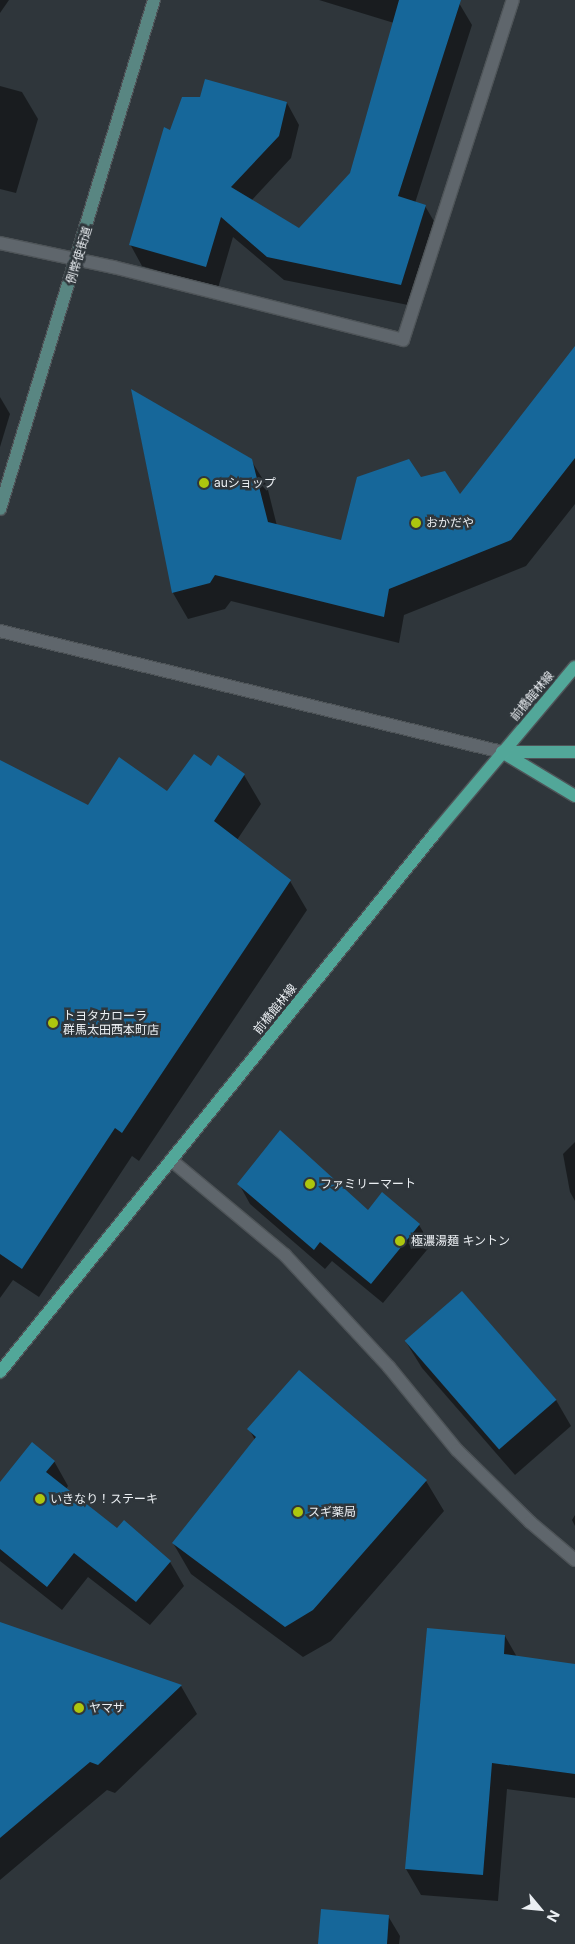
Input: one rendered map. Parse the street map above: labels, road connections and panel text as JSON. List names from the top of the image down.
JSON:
{
  "streets": {
    "main road": ["例幣使街道", "前橋館林線"]
  },
  "places": [
    "auショップ",
    "おかだや",
    "トヨタカローラ 群馬太田西本町店",
    "ファミリーマート",
    "極濃湯麺 キントン",
    "いきなり！ステーキ",
    "スギ薬局",
    "ヤマサ"
  ],
  "north": "bottom right"
}
